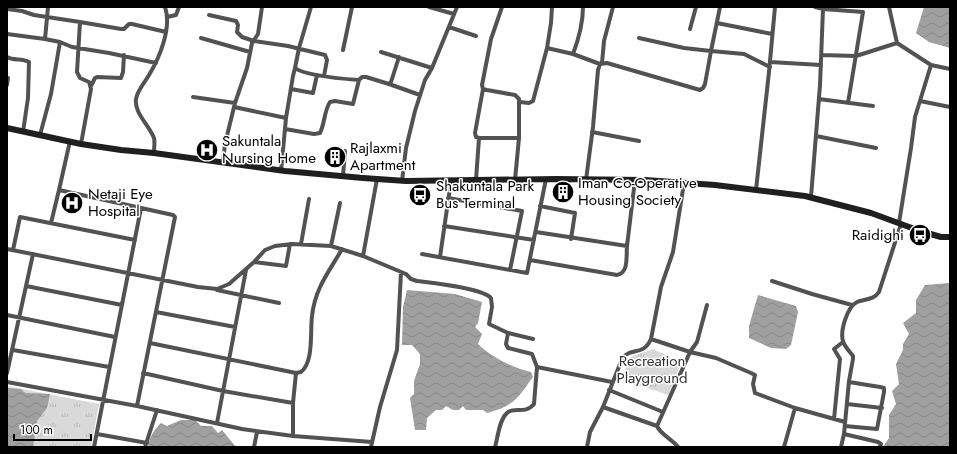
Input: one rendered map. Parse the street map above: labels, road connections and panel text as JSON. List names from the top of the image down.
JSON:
{
  "parks": ["Recreation Playground"],
  "places": {
    "hospital": ["Sakuntala Nursing Home", "Netaji Eye Hospital"],
    "building": ["Rajlaxmi Apartment", "Iman Co-Operative Housing Society"],
    "bus stop": ["Shakuntala Park Bus Terminal", "Raidighi"]
  },
  "scale_bar": "100 m"
}
